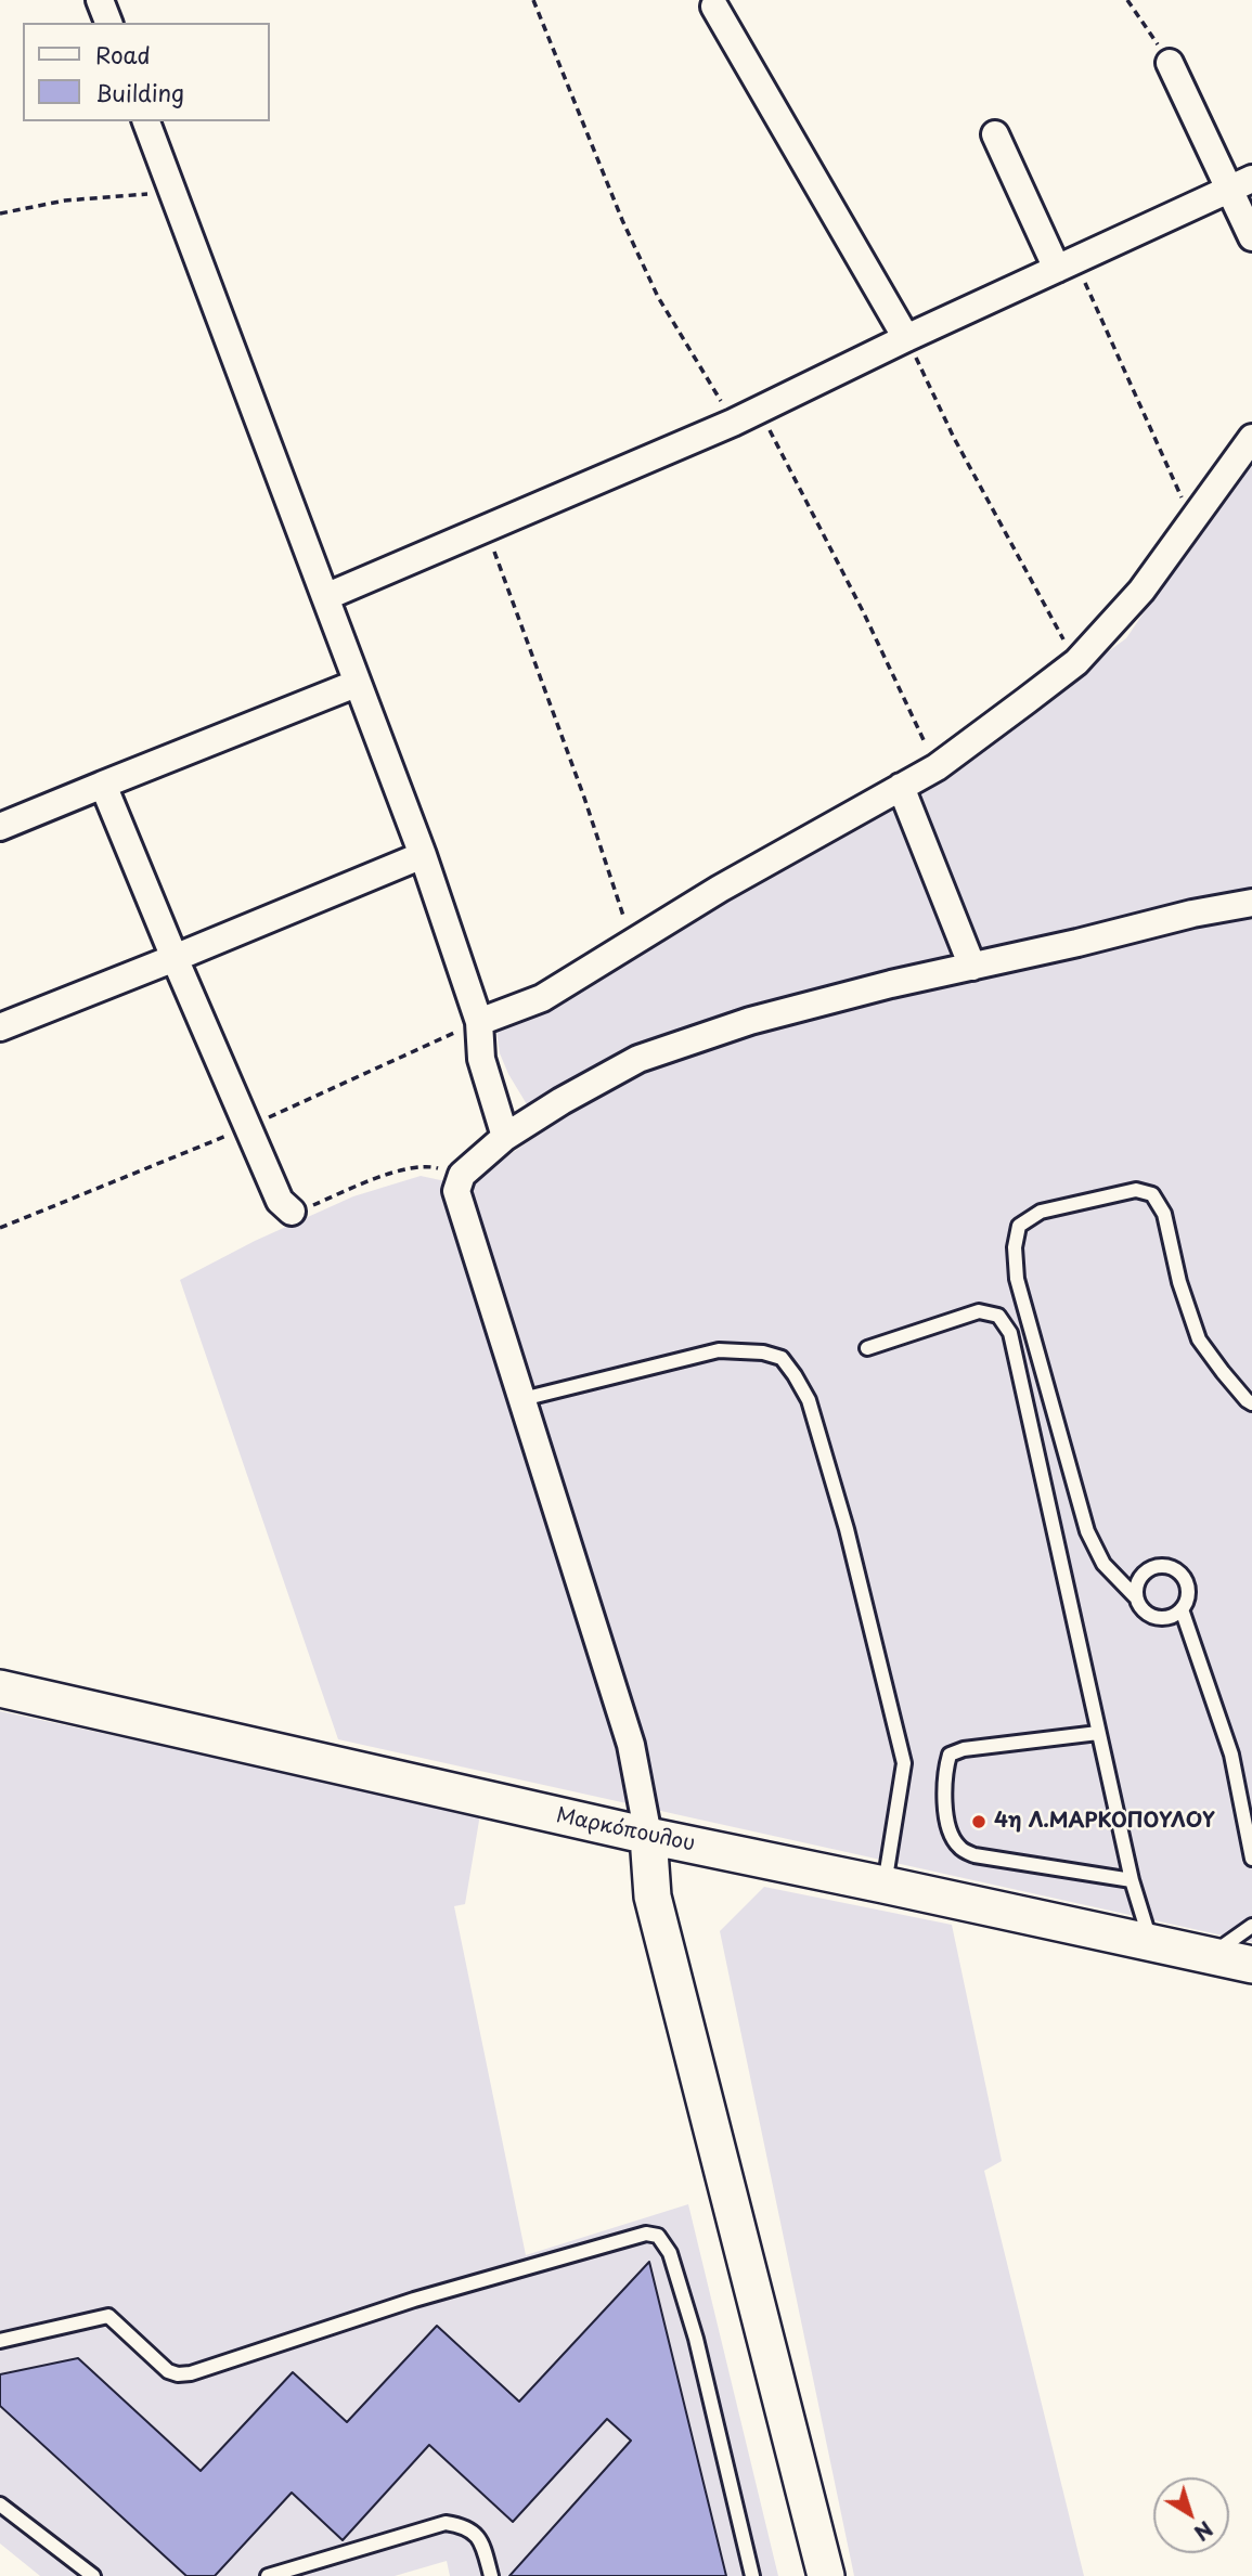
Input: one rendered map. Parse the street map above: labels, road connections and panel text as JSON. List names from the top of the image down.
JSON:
{
  "streets": {
    "main road": ["Μαρκόπουλου"]
  },
  "places": ["4η Λ.ΜΑΡΚΟΠΟΥΛΟΥ"],
  "legend": ["Road", "Building"],
  "north": "bottom right"
}
